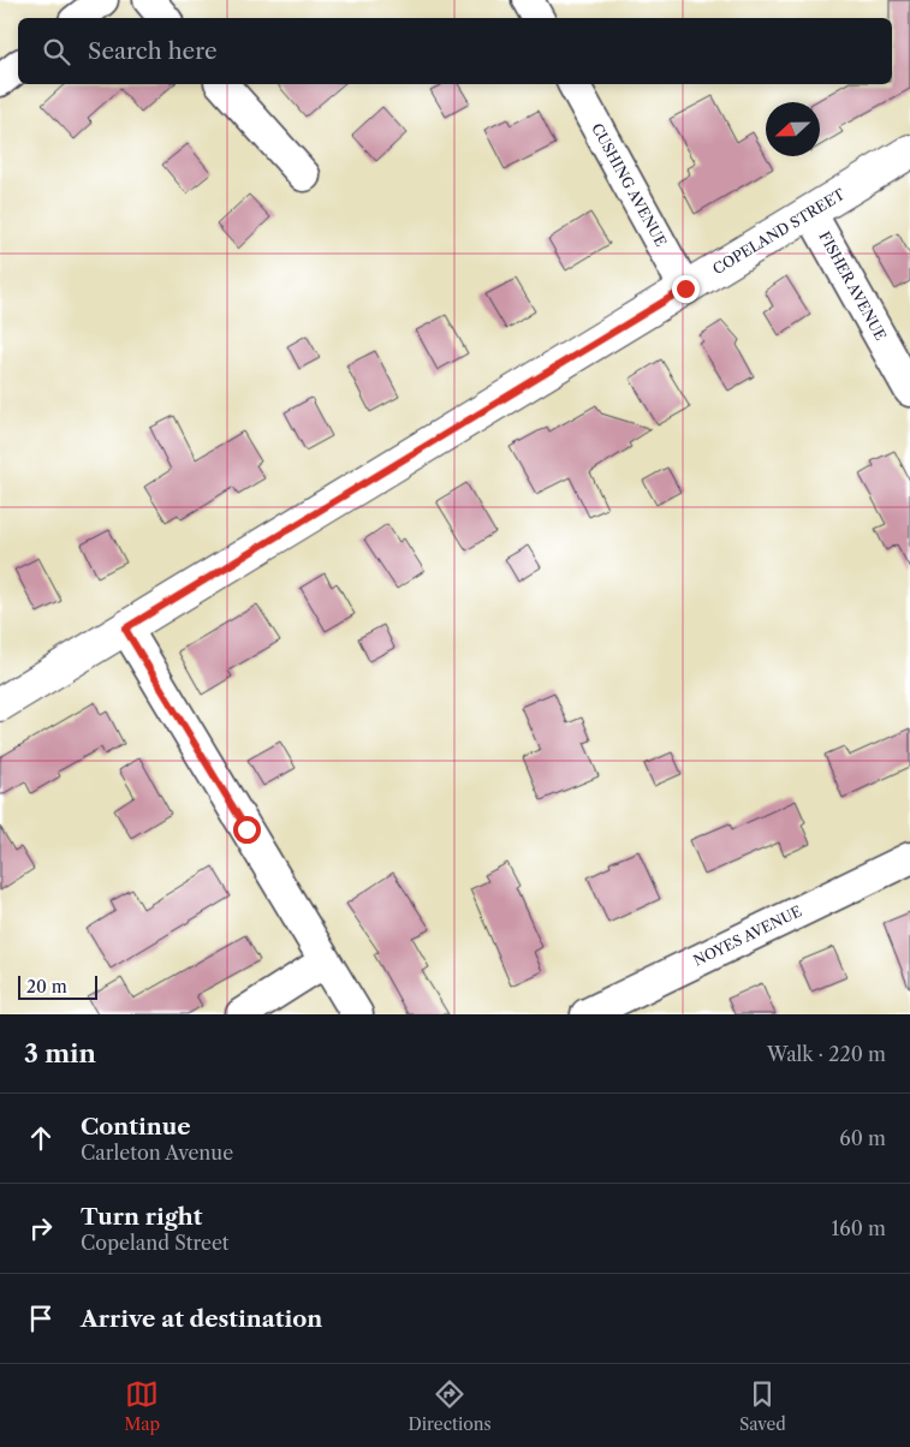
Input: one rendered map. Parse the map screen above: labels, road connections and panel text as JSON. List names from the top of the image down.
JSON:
{
  "streets": {
    "main road": ["COPELAND STREET"],
    "street": ["CUSHING AVENUE", "FISHER AVENUE", "NOYES AVENUE"]
  },
  "crossings": [
    ["CUSHING AVENUE", "COPELAND STREET"],
    ["COPELAND STREET", "FISHER AVENUE"]
  ],
  "scale_bar": "20 m",
  "north": "left",
  "page": {
    "search": "Search here",
    "scale": "20 m",
    "heading": ["3 min", "Walk · 220 m"],
    "list": [
      ["Continue", "Carleton Avenue", "60 m"],
      ["Turn right", "Copeland Street", "160 m"],
      "Arrive at destination"
    ],
    "nav": ["Map", "Directions", "Saved"]
  }
}
